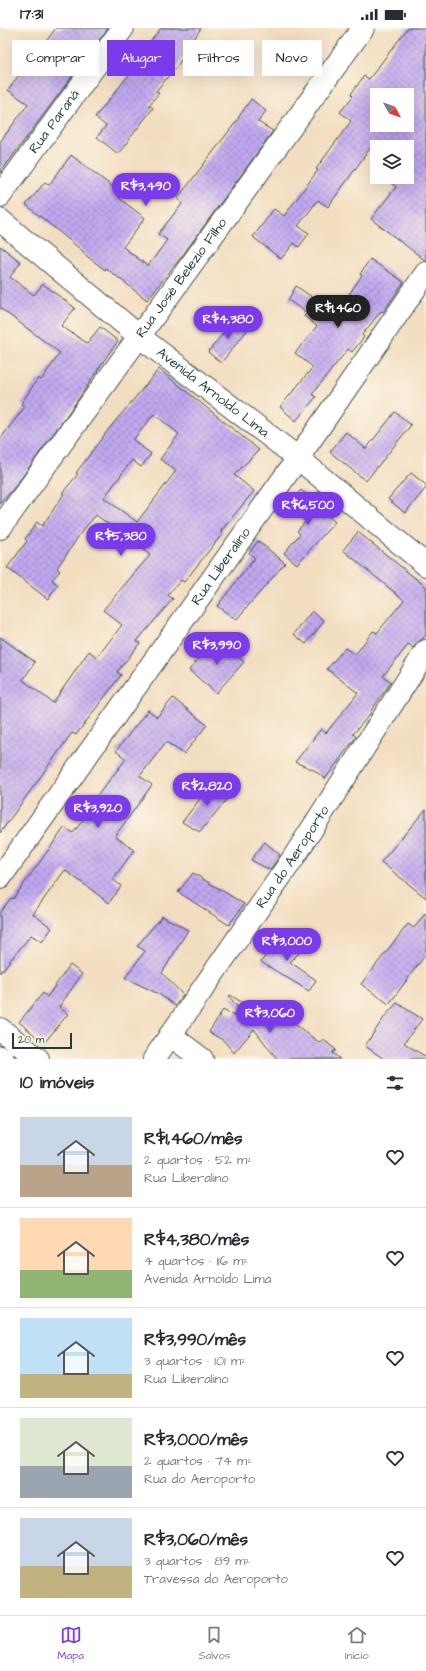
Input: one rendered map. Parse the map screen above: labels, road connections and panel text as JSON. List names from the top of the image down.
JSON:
{
  "streets": {
    "street": [
      "Rua Paraná",
      "Rua José Belezio Filho",
      "Avenida Arnoldo Lima",
      "Rua Liberalino",
      "Rua do Aeroporto"
    ]
  },
  "crossings": [
    ["Rua José Belezio Filho", "Avenida Arnoldo Lima"],
    ["Avenida Arnoldo Lima", "Rua Liberalino"]
  ],
  "scale_bar": "20 m",
  "north": "bottom right",
  "page": {
    "status": "17:31",
    "chip": [
      "Comprar",
      "Alugar",
      "Filtros",
      "Novo"
    ],
    "price": [
      "R$3,490",
      "R$1,460",
      "R$4,380",
      "R$6,500",
      "R$5,380",
      "R$3,990",
      "R$2,820",
      "R$3,920",
      "R$3,000",
      "R$3,060"
    ],
    "scale": "20 m",
    "heading": "10 imóveis",
    "list": [
      {
        "name": "R$1,460/mês",
        "note": "2 quartos · 52 m² · Rua Liberalino"
      },
      {
        "name": "R$4,380/mês",
        "note": "4 quartos · 116 m² · Avenida Arnoldo Lima"
      },
      {
        "name": "R$3,990/mês",
        "note": "3 quartos · 101 m² · Rua Liberalino"
      },
      {
        "name": "R$3,000/mês",
        "note": "2 quartos · 74 m² · Rua do Aeroporto"
      },
      {
        "name": "R$3,060/mês",
        "note": "3 quartos · 89 m² · Travessa do Aeroporto"
      }
    ],
    "tabs": ["Mapa", "Salvos", "Início"]
  }
}
